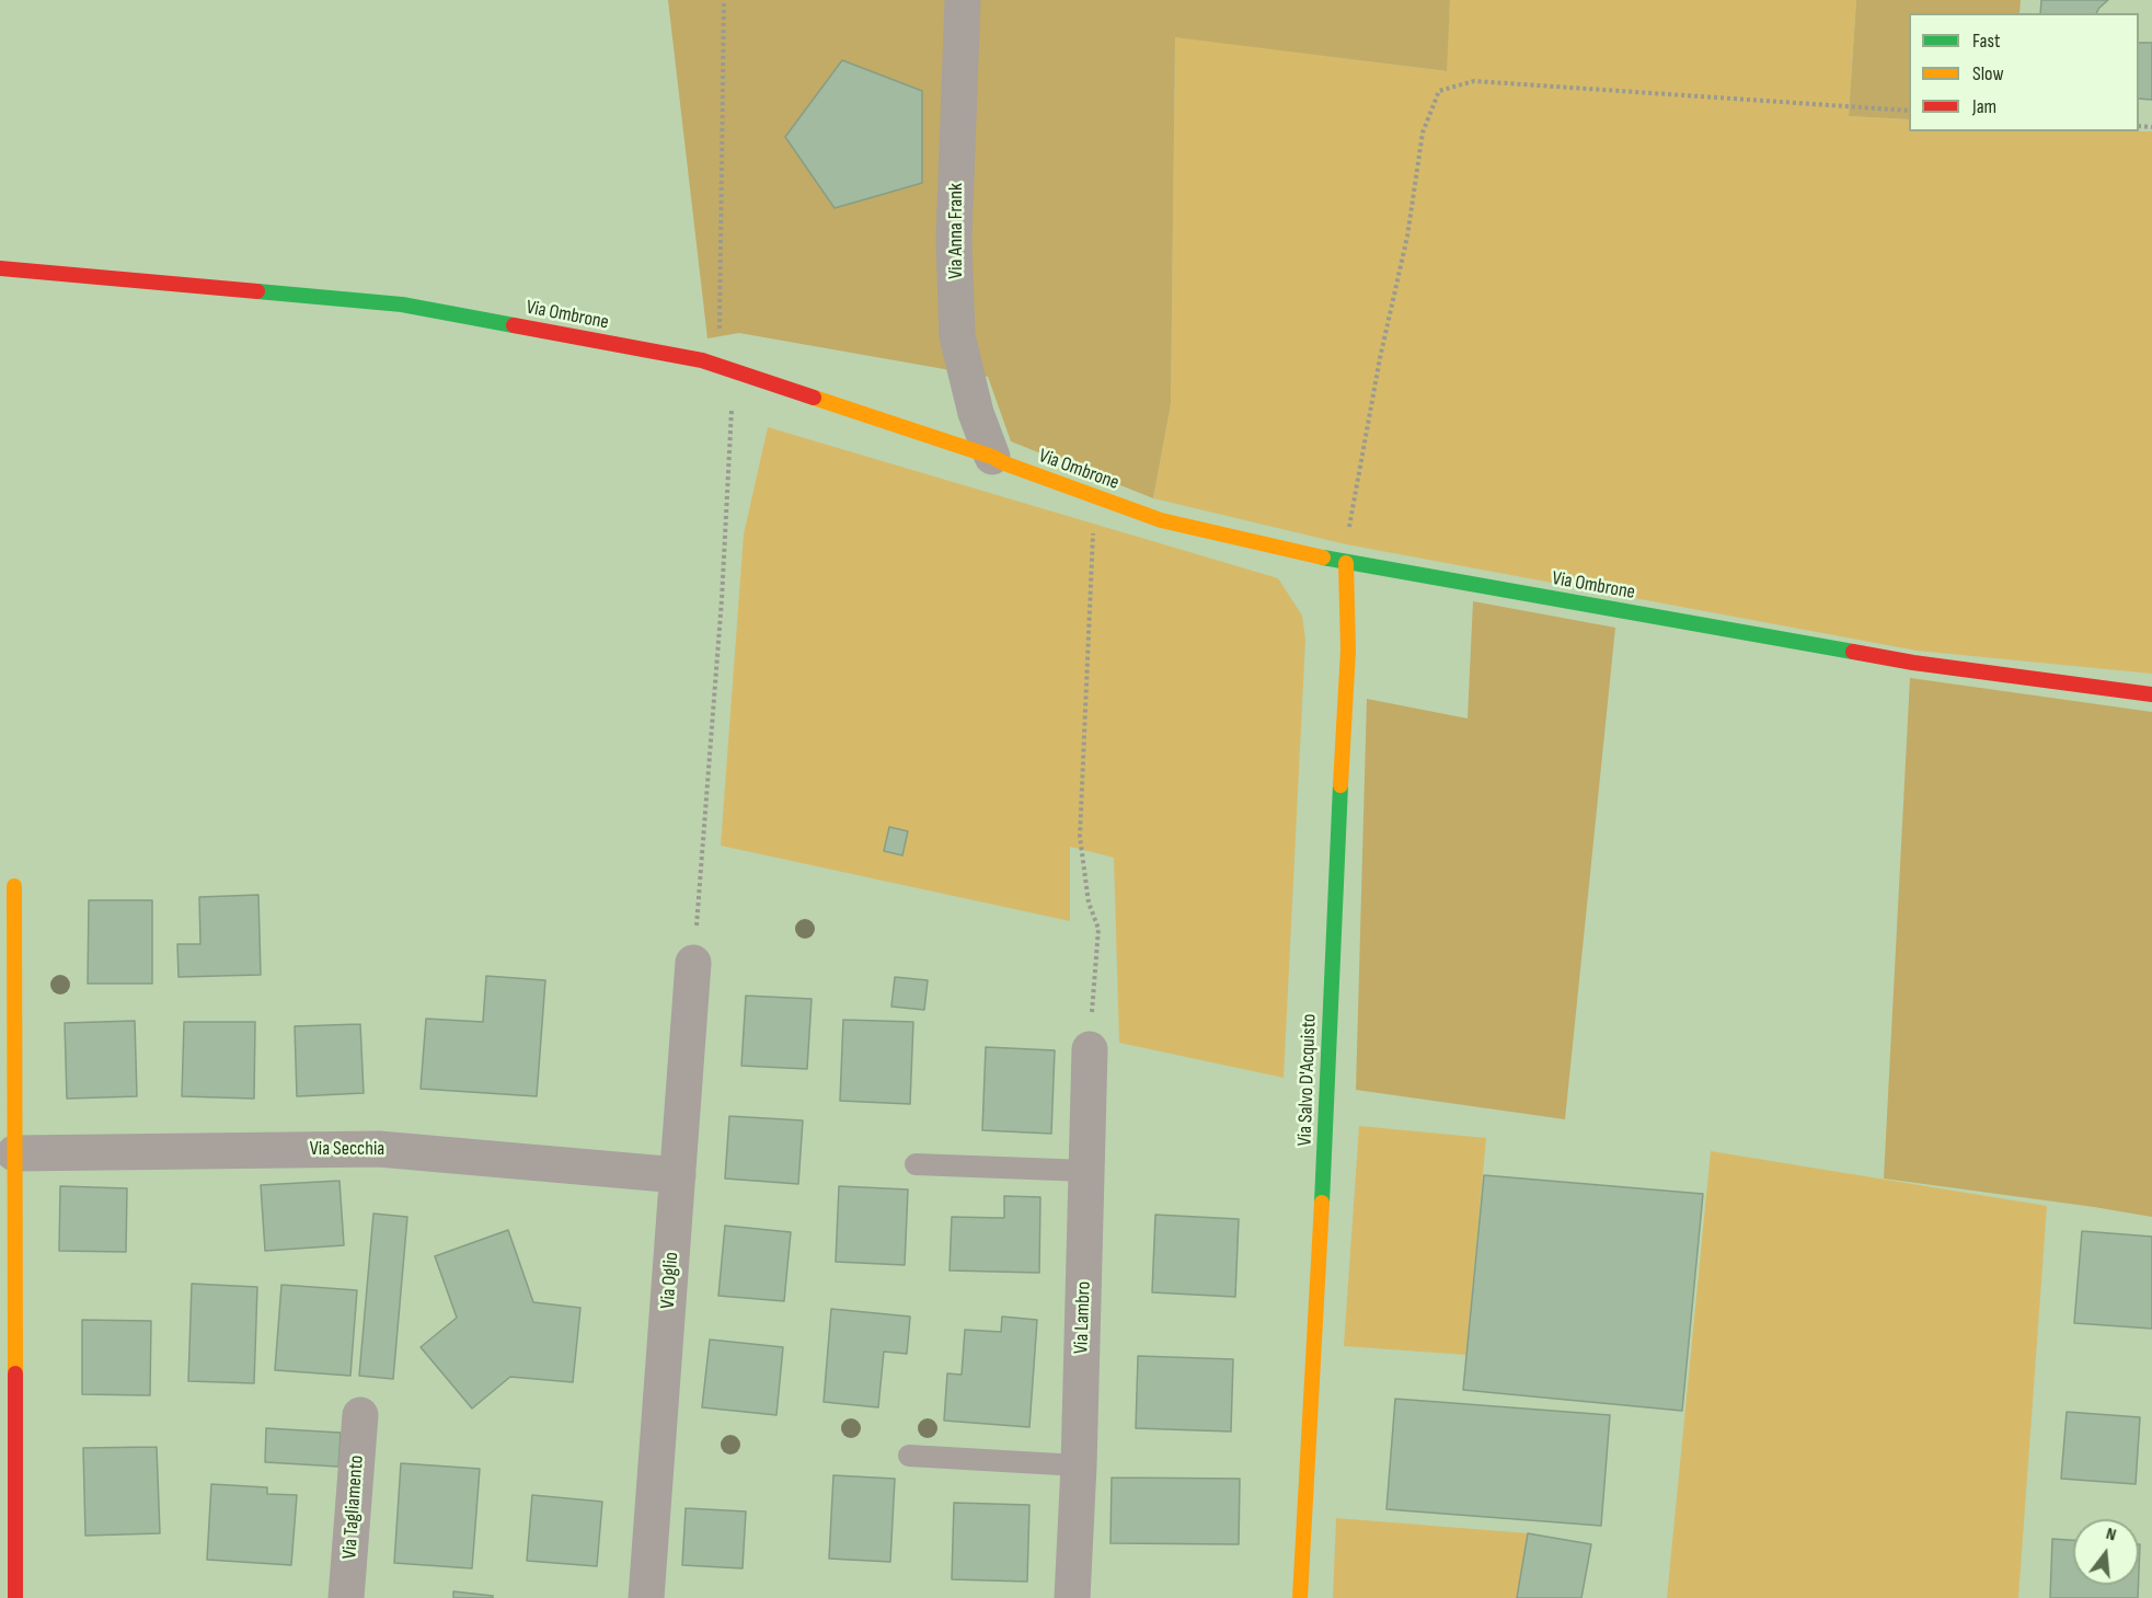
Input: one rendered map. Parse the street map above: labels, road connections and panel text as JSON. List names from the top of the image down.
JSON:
{
  "streets": {
    "street": [
      "Via Anna Frank",
      "Via Ombrone",
      "Via Salvo D'Acquisto",
      "Via Secchia",
      "Via Oglio",
      "Via Lambro",
      "Via Tagliamento"
    ]
  },
  "crossings": [
    ["Via Anna Frank", "Via Ombrone"],
    ["Via Ombrone", "Via Salvo D'Acquisto"],
    ["Via Secchia", "Via Oglio"]
  ],
  "legend": ["Fast", "Slow", "Jam"],
  "north": "top"
}
